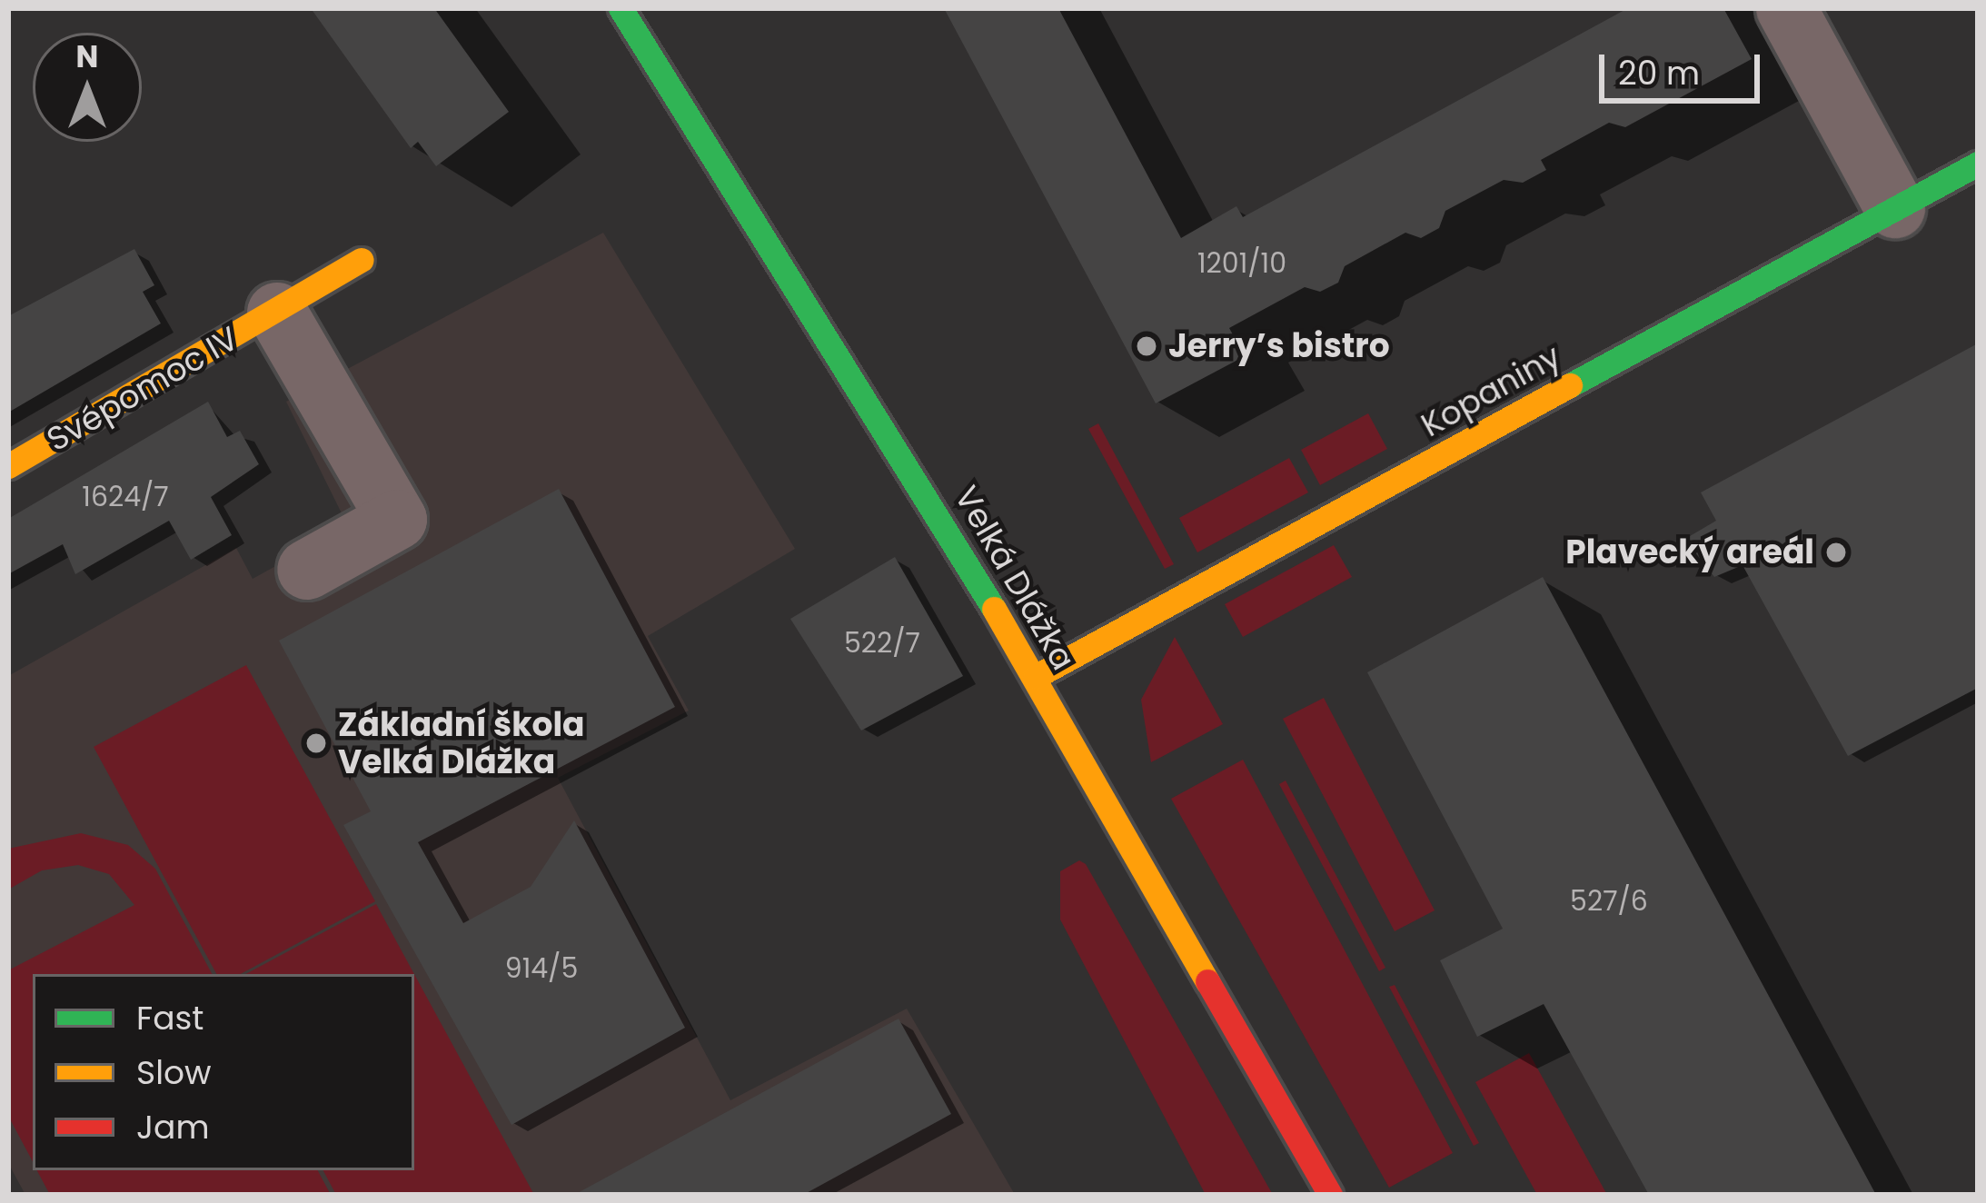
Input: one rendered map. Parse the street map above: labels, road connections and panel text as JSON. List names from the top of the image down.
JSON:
{
  "streets": {
    "street": ["Svépomoc IV", "Kopaniny", "Velká Dlážka"]
  },
  "crossings": [
    ["Kopaniny", "Velká Dlážka"]
  ],
  "places": ["Jerry’s bistro", "Plavecký areál", "Základní škola Velká Dlážka"],
  "house_numbers": [
    "1201/10",
    "1624/7",
    "522/7",
    "527/6",
    "914/5"
  ],
  "legend": ["Fast", "Slow", "Jam"],
  "scale_bar": "20 m",
  "north": "top"
}
